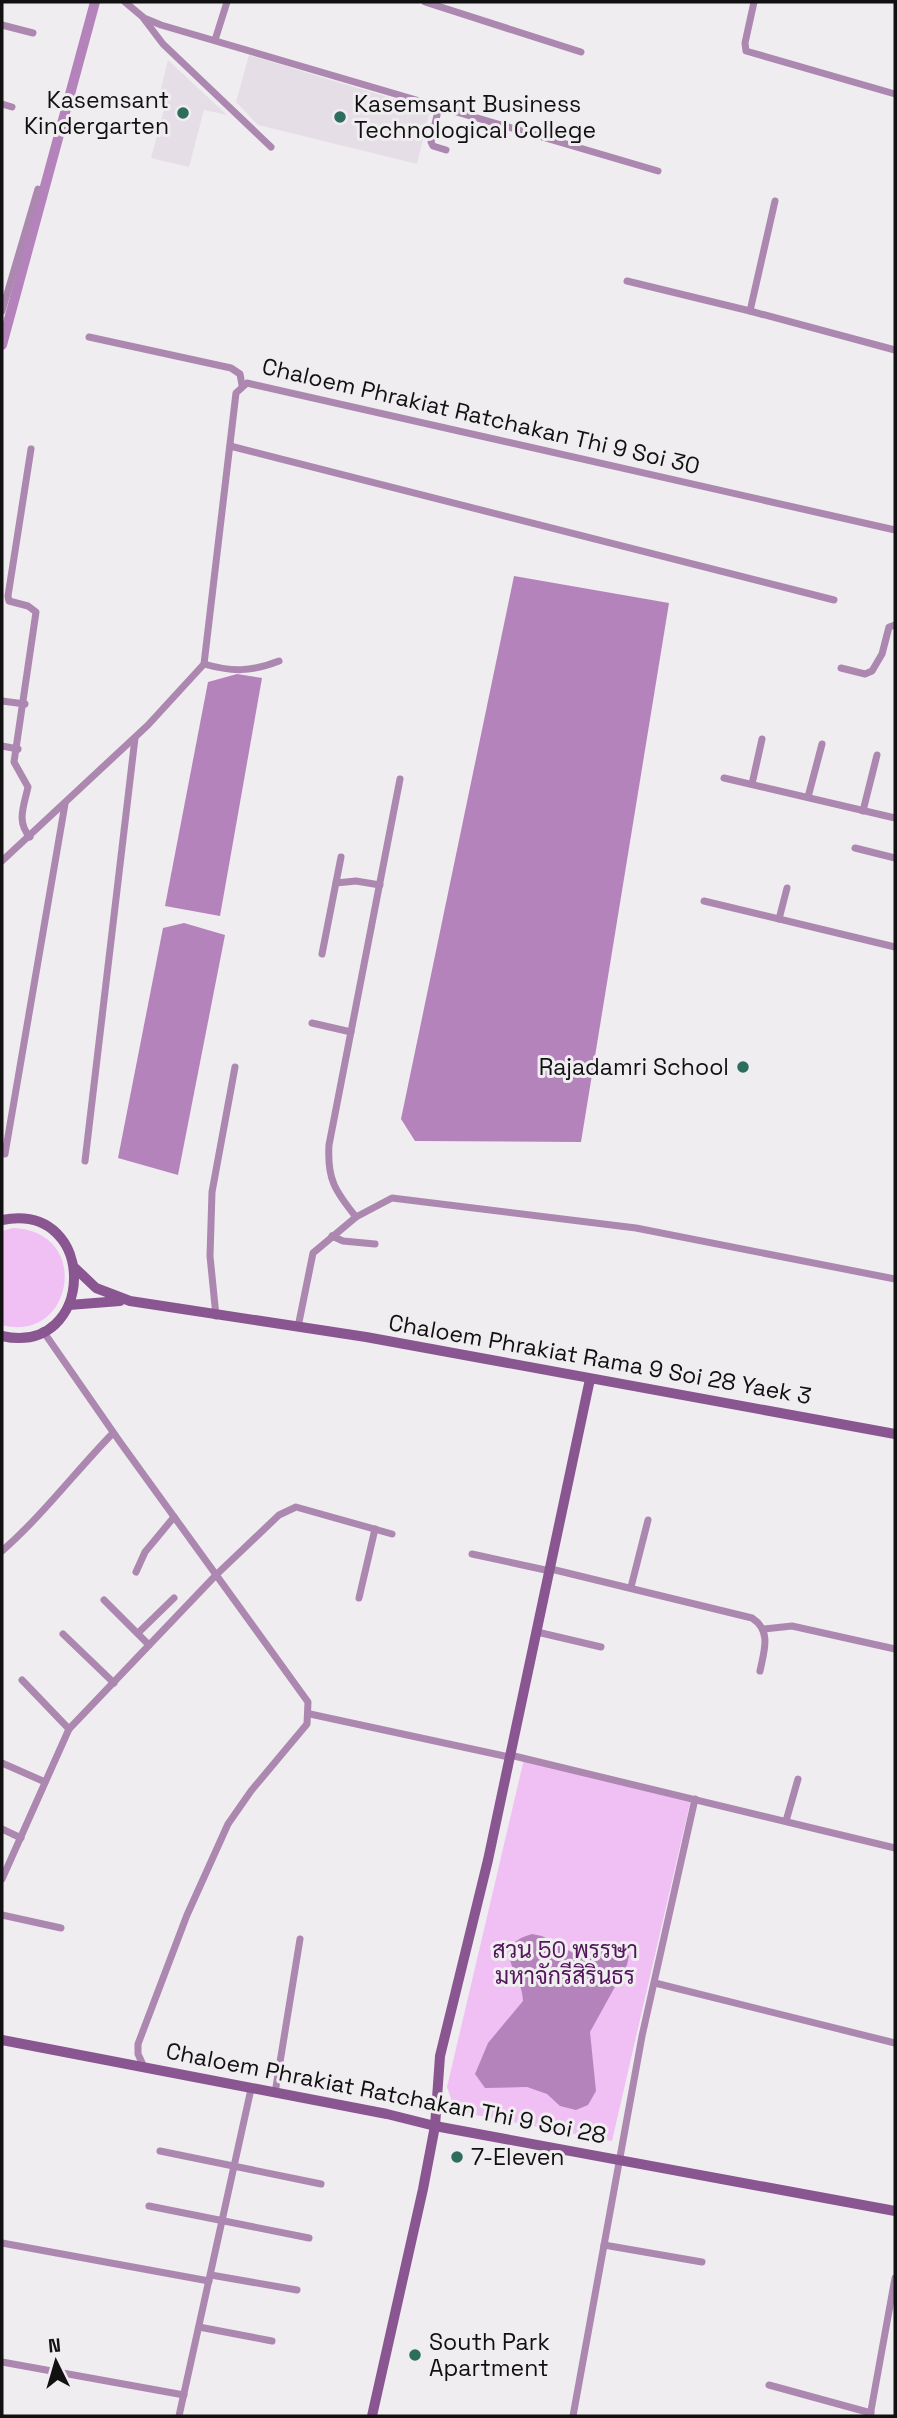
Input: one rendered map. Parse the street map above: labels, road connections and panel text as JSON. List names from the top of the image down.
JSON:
{
  "streets": {
    "main road": ["Chaloem Phrakiat Rama 9 Soi 28 Yaek 3", "Chaloem Phrakiat Ratchakan Thi 9 Soi 28"],
    "street": ["Chaloem Phrakiat Ratchakan Thi 9 Soi 30"]
  },
  "parks": ["สวน 50 พรรษา มหาจักรีสิรินธร"],
  "places": [
    "Kasemsant Kindergarten",
    "Kasemsant Business Technological College",
    "Rajadamri School",
    "7-Eleven",
    "South Park Apartment"
  ],
  "north": "top"
}
